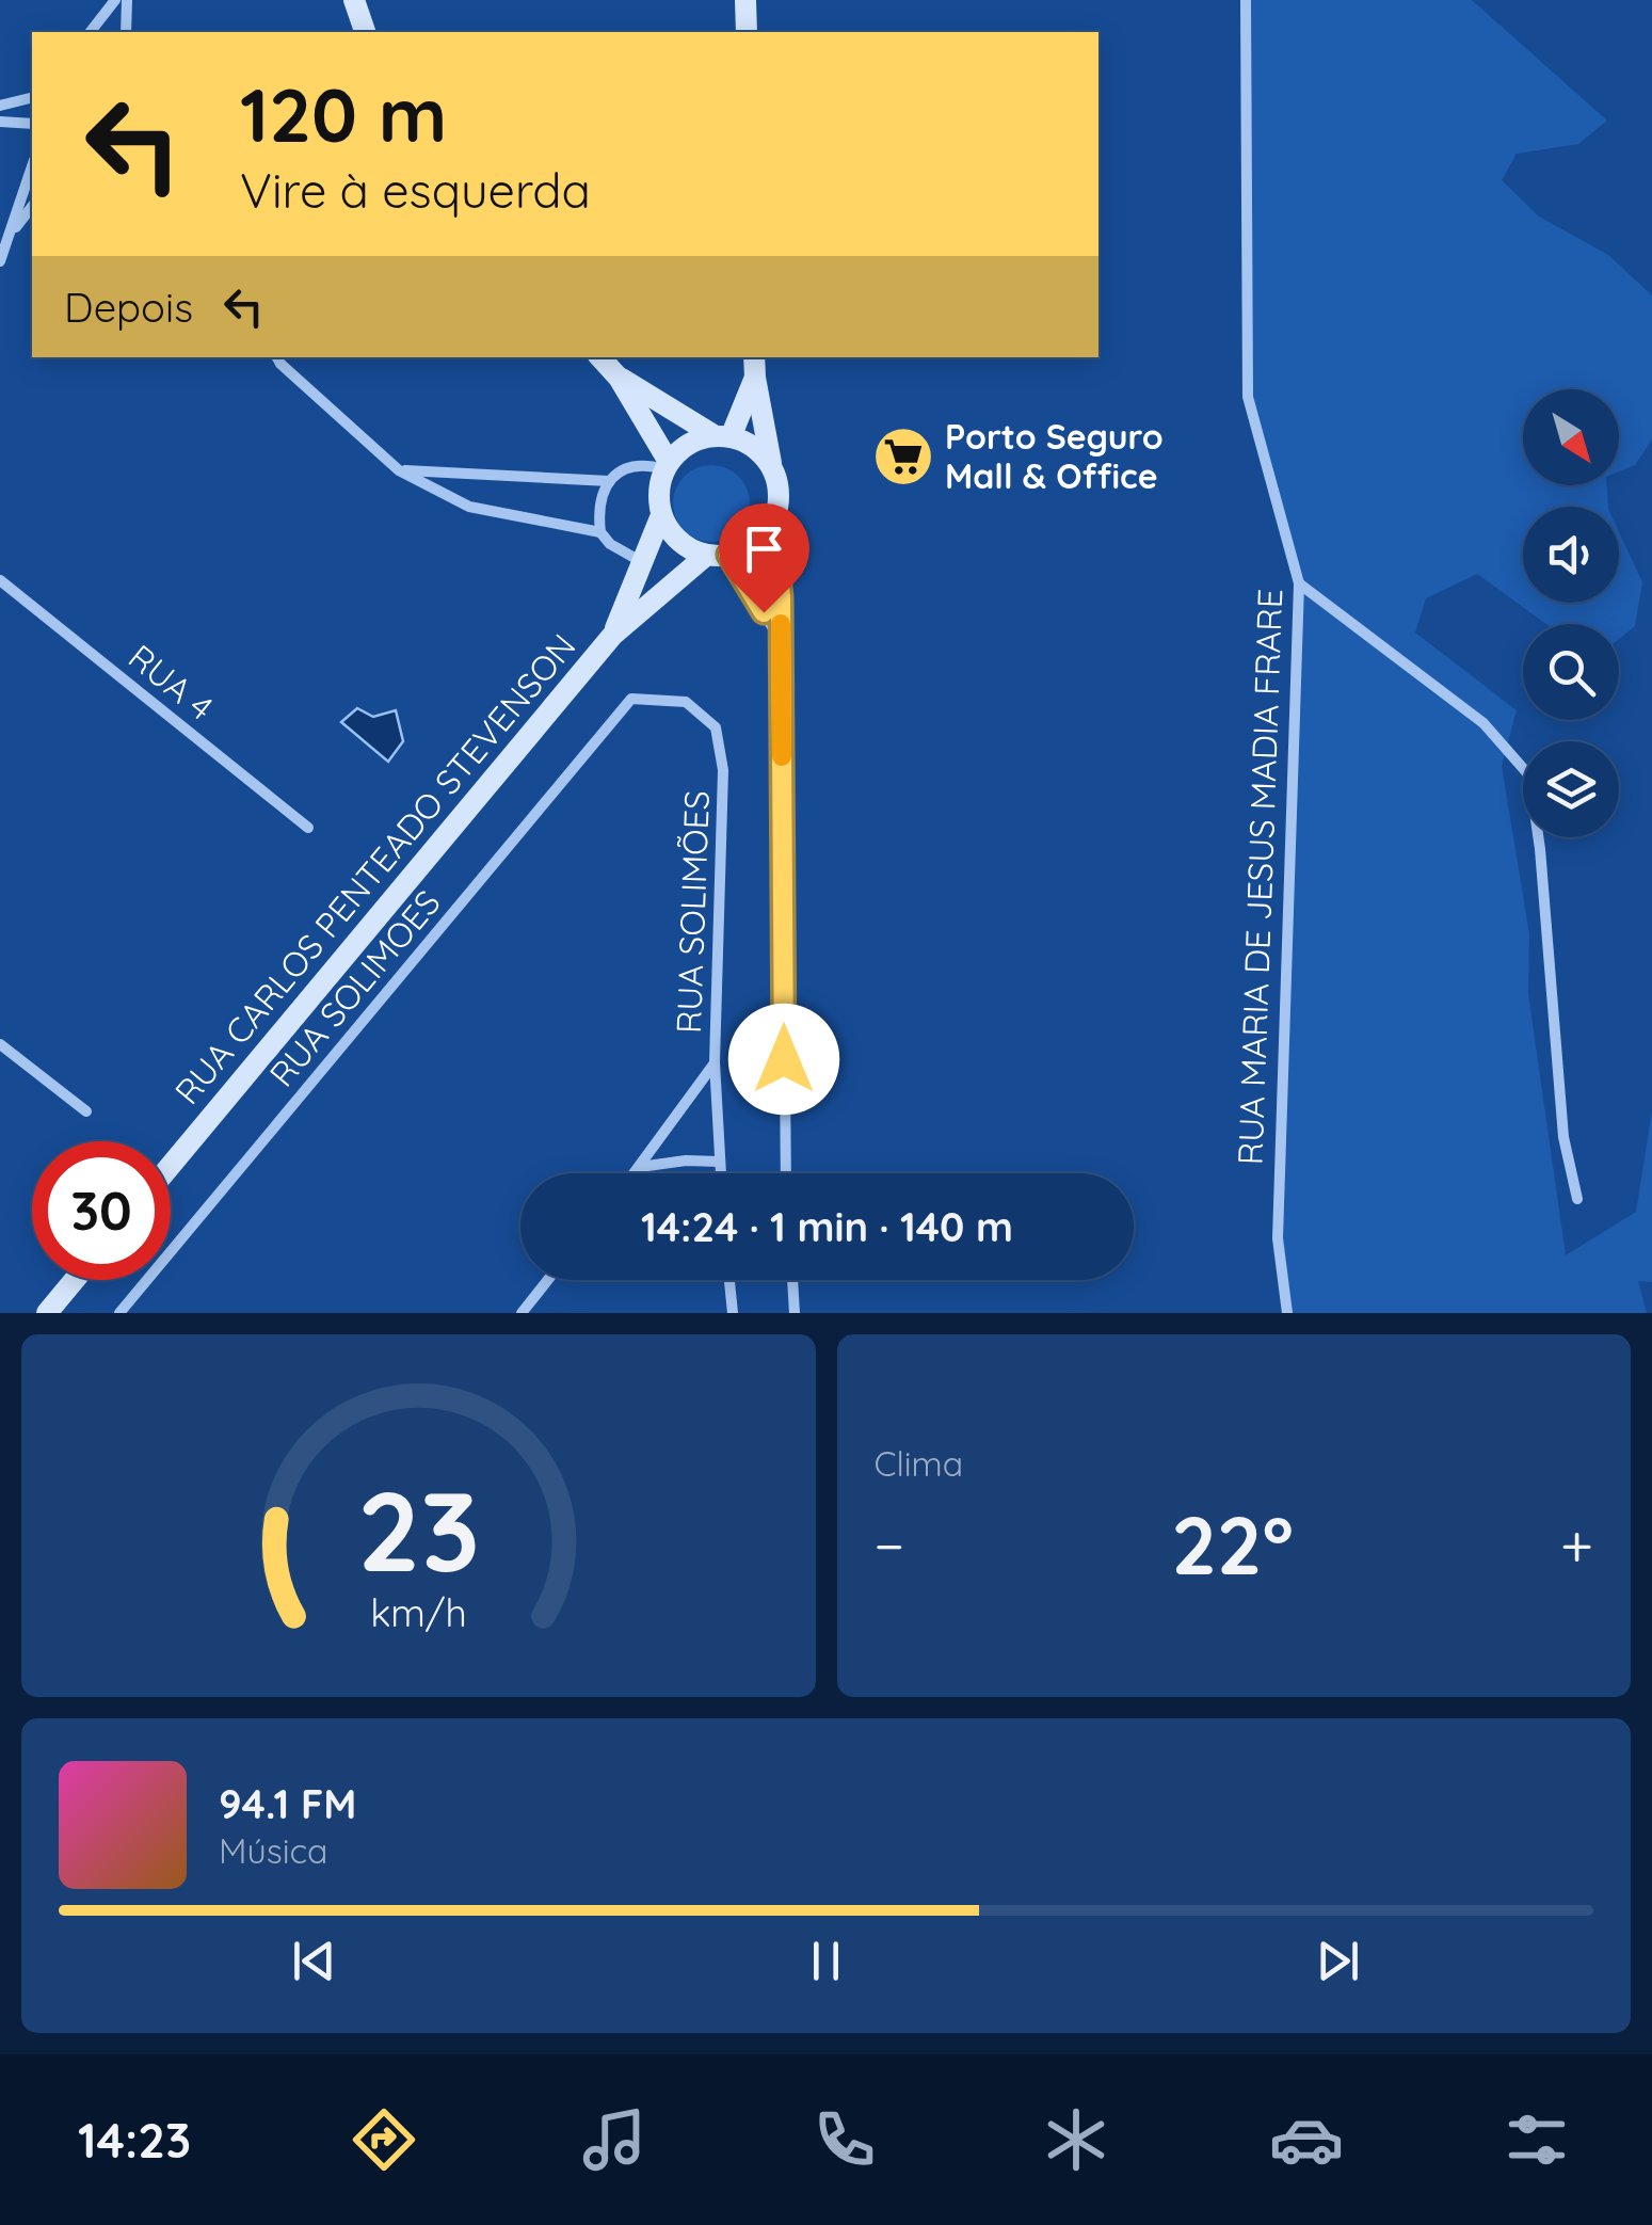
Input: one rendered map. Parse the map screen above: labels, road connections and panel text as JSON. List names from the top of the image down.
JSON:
{
  "streets": {
    "street": [
      "RUA 4",
      "RUA CARLOS PENTEADO STEVENSON",
      "RUA MARIA DE JESUS MADIA FRARE",
      "RUA SOLIMÕES",
      "RUA SOLIMOES"
    ]
  },
  "crossings": [
    ["RUA SOLIMÕES", "RUA SOLIMOES"]
  ],
  "places": {
    "supermarket": ["Porto Seguro Mall & Office"]
  },
  "north": "bottom right",
  "page": {
    "turn": ["120 m", "Vire à esquerda"],
    "then": "Depois",
    "limit": "30",
    "trip": "14:24 · 1 min · 140 m",
    "tile": "Clima",
    "heat": ["−", "22°", "+"],
    "song": ["94.1 FM", "Música"],
    "tabs": "14:23",
    "gauge": ["23", "km/h"]
  }
}
